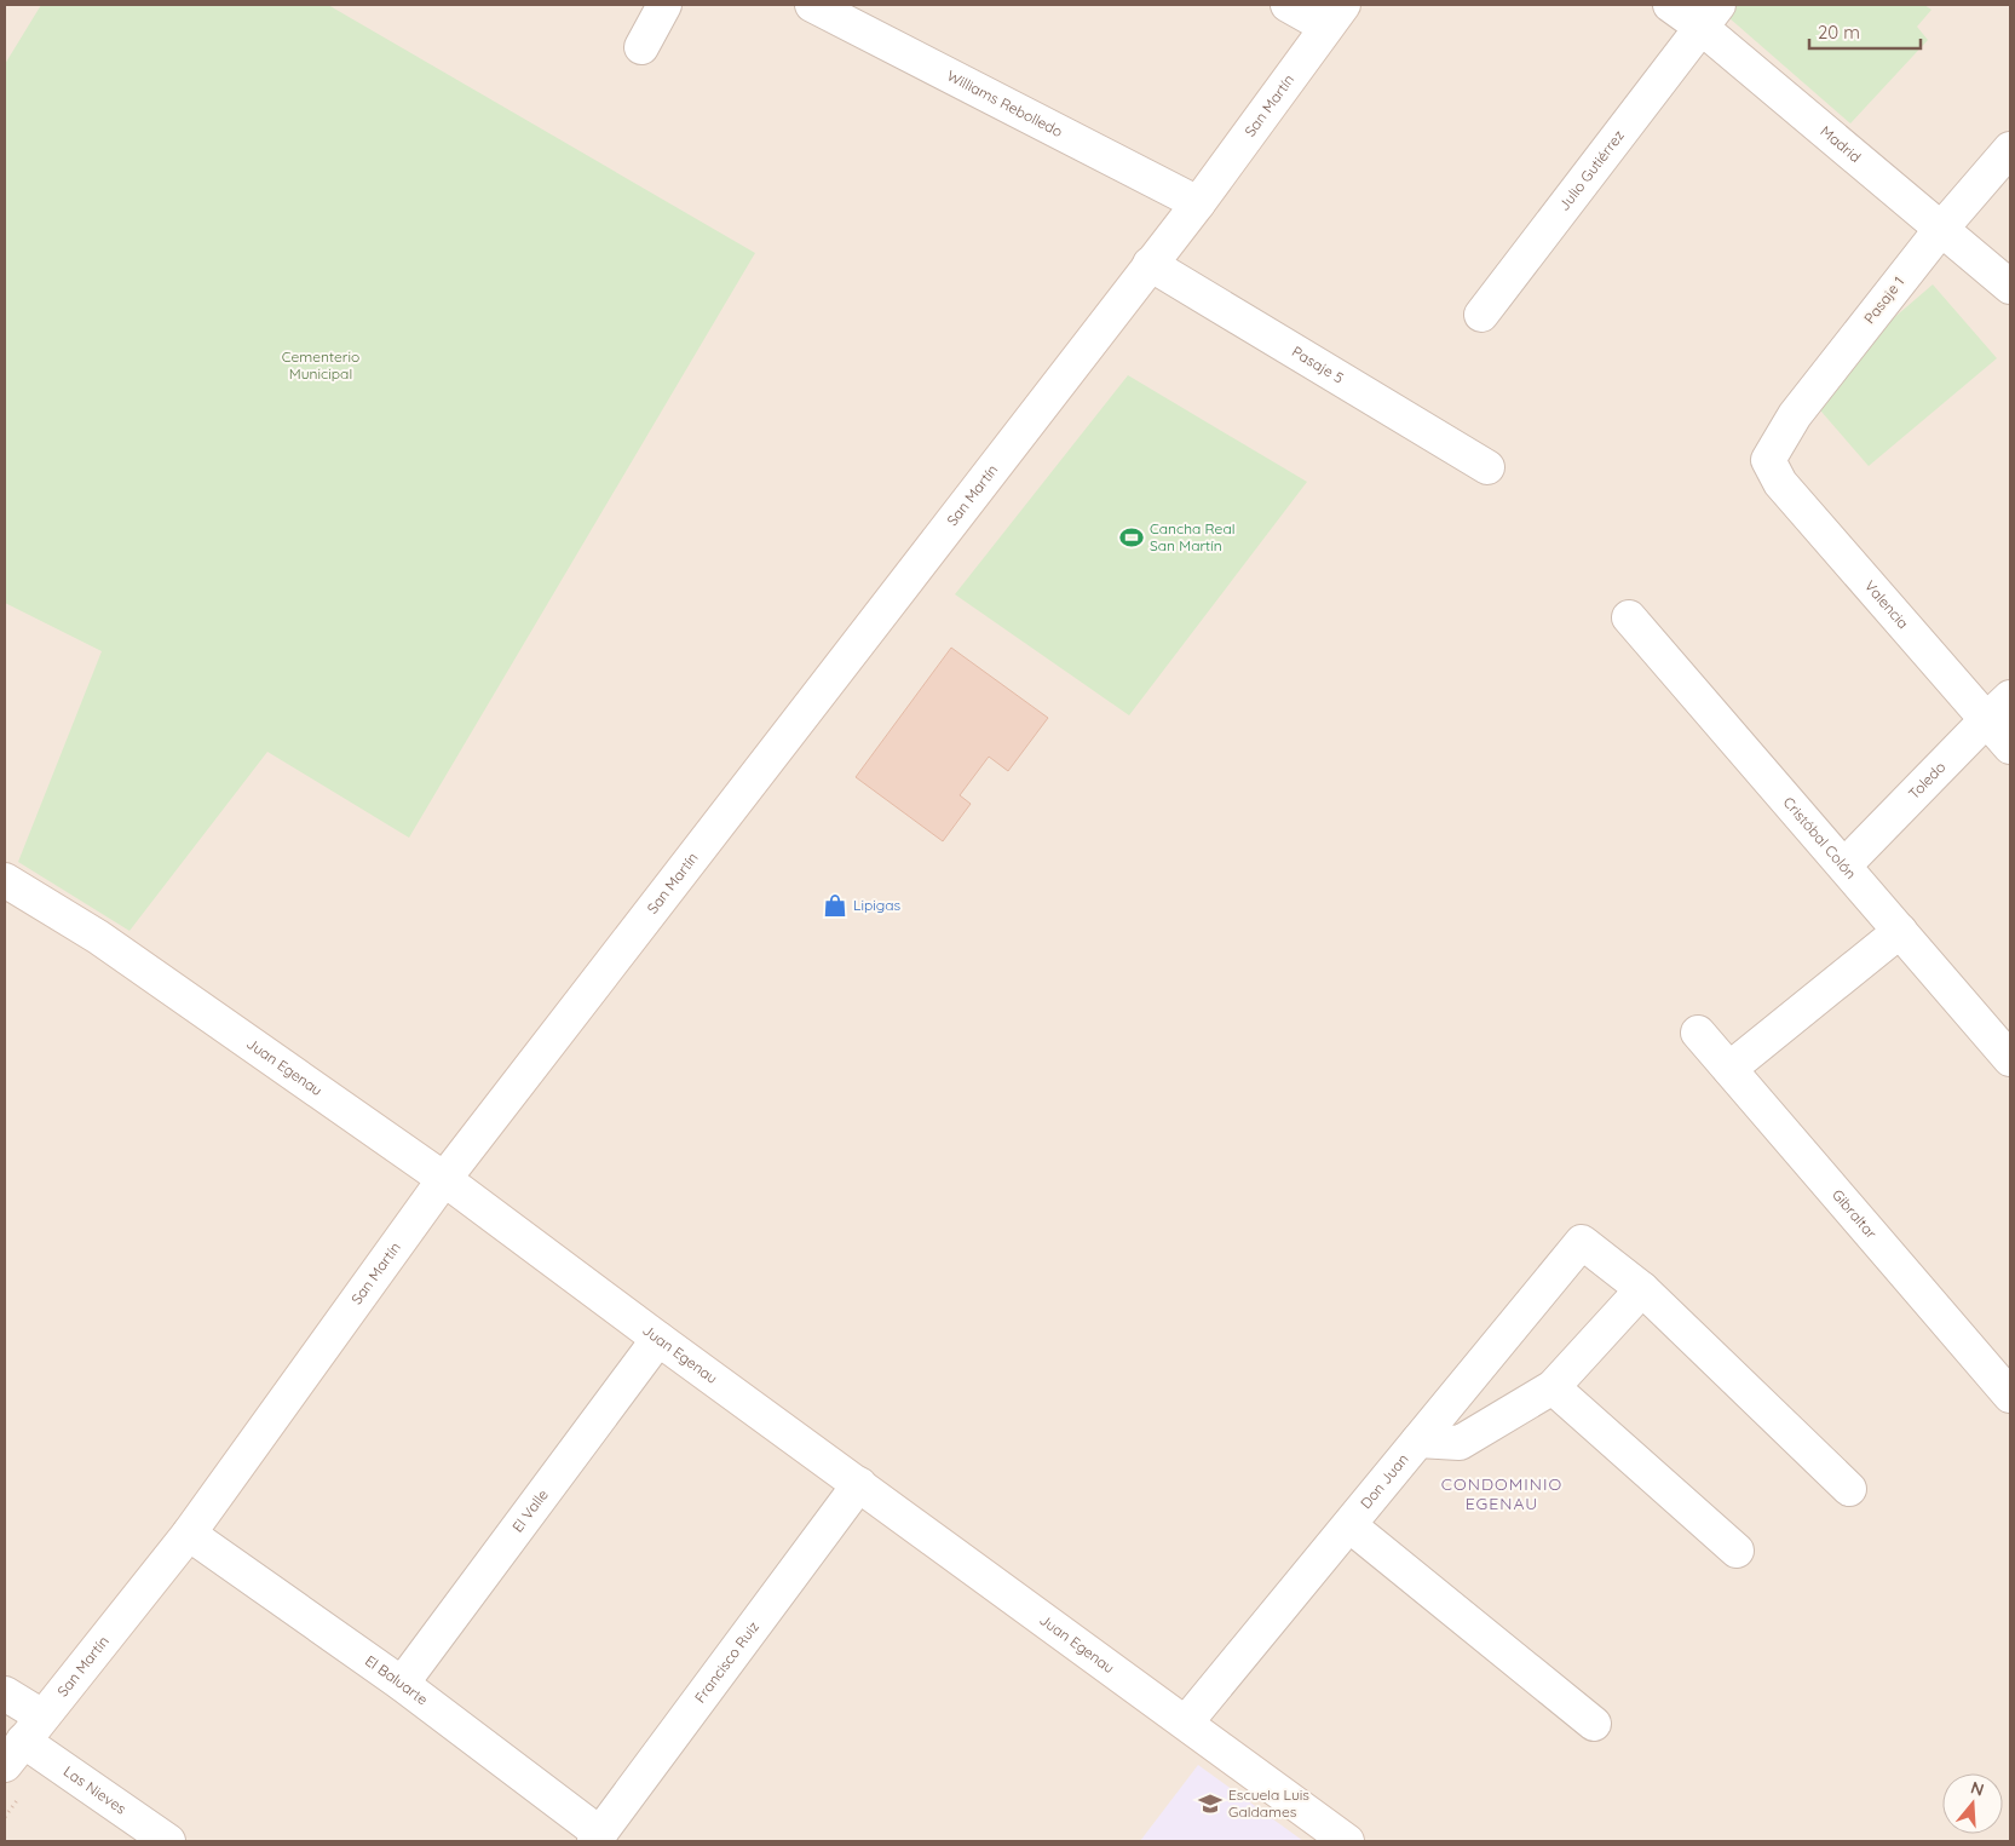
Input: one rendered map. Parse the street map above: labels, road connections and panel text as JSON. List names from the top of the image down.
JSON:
{
  "streets": {
    "street": [
      "Williams Rebolledo",
      "San Martín",
      "Madrid",
      "Julio Gutiérrez",
      "Pasaje 1",
      "Pasaje 5",
      "Valencia",
      "Toledo",
      "Cristóbal Colón",
      "Juan Egenau",
      "Gibraltar",
      "Don Juan",
      "El Valle",
      "Francisco Ruiz",
      "El Baluarte",
      "Las Nieves"
    ]
  },
  "crossings": [
    ["Williams Rebolledo", "San Martín"],
    ["San Martín", "Pasaje 5"],
    ["San Martín", "Juan Egenau"],
    ["San Martín", "El Baluarte"],
    ["San Martín", "Las Nieves"],
    ["Madrid", "Julio Gutiérrez"],
    ["Madrid", "Pasaje 1"],
    ["Pasaje 1", "Valencia"],
    ["Valencia", "Toledo"],
    ["Toledo", "Cristóbal Colón"],
    ["Juan Egenau", "Don Juan"],
    ["Juan Egenau", "El Valle"],
    ["Juan Egenau", "Francisco Ruiz"],
    ["El Valle", "El Baluarte"],
    ["Francisco Ruiz", "El Baluarte"]
  ],
  "districts": ["CONDOMINIO EGENAU"],
  "parks": ["Cementerio Municipal"],
  "places": {
    "sports": ["Cancha Real San Martín"],
    "shop": ["Lipigas"],
    "school or university": ["Escuela Luis Galdames"]
  },
  "scale_bar": "20 m",
  "north": "top"
}
